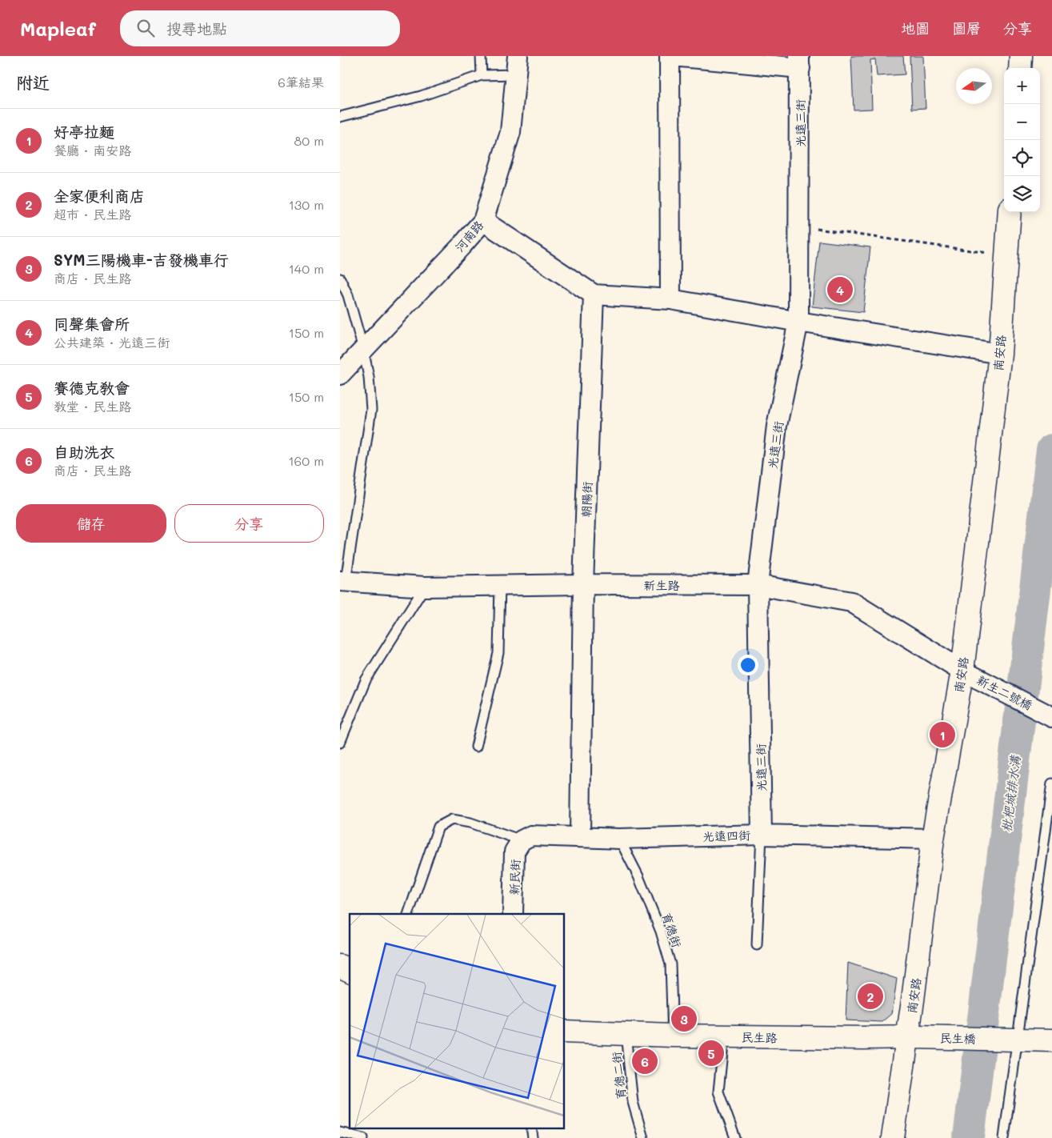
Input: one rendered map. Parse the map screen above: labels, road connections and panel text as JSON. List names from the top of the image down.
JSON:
{
  "streets": {
    "street": [
      "光遠三街",
      "河南路",
      "南安路",
      "朝陽街",
      "新生路",
      "新生二號橋",
      "光遠四街",
      "新民街",
      "民生路",
      "民生橋"
    ],
    "lane": ["育德街", "育德二街"]
  },
  "crossings": [
    ["光遠三街", "新生路"],
    ["光遠三街", "光遠四街"],
    ["南安路", "新生路"],
    ["南安路", "新生二號橋"],
    ["南安路", "光遠四街"],
    ["南安路", "民生路"],
    ["南安路", "民生橋"],
    ["朝陽街", "新生路"],
    ["朝陽街", "光遠四街"],
    ["新生路", "新生二號橋"],
    ["光遠四街", "新民街"],
    ["光遠四街", "育德街"],
    ["育德街", "民生路"],
    ["民生路", "民生橋"],
    ["民生路", "育德二街"]
  ],
  "water": ["枇杷城排水溝"],
  "north": "left",
  "page": {
    "header": "Mapleaf",
    "search": "搜尋地點",
    "nav": ["地圖", "圖層", "分享"],
    "heading": ["附近", "6筆結果"],
    "map_buttons": ["+", "−"],
    "list": [
      {
        "mark": "1",
        "name": "好亭拉麵",
        "note": "餐廳 · 南安路",
        "value": "80 m"
      },
      {
        "mark": "2",
        "name": "全家便利商店",
        "note": "超市 · 民生路",
        "value": "130 m"
      },
      {
        "mark": "3",
        "name": "SYM三陽機車-吉發機車行",
        "note": "商店 · 民生路",
        "value": "140 m"
      },
      {
        "mark": "4",
        "name": "同聲集會所",
        "note": "公共建築 · 光遠三街",
        "value": "150 m"
      },
      {
        "mark": "5",
        "name": "賽德克教會",
        "note": "教堂 · 民生路",
        "value": "150 m"
      },
      {
        "mark": "6",
        "name": "自助洗衣",
        "note": "商店 · 民生路",
        "value": "160 m"
      }
    ],
    "pins": [
      "4",
      "1",
      "2",
      "3",
      "5",
      "6"
    ],
    "buttons": ["儲存", "分享"]
  }
}
